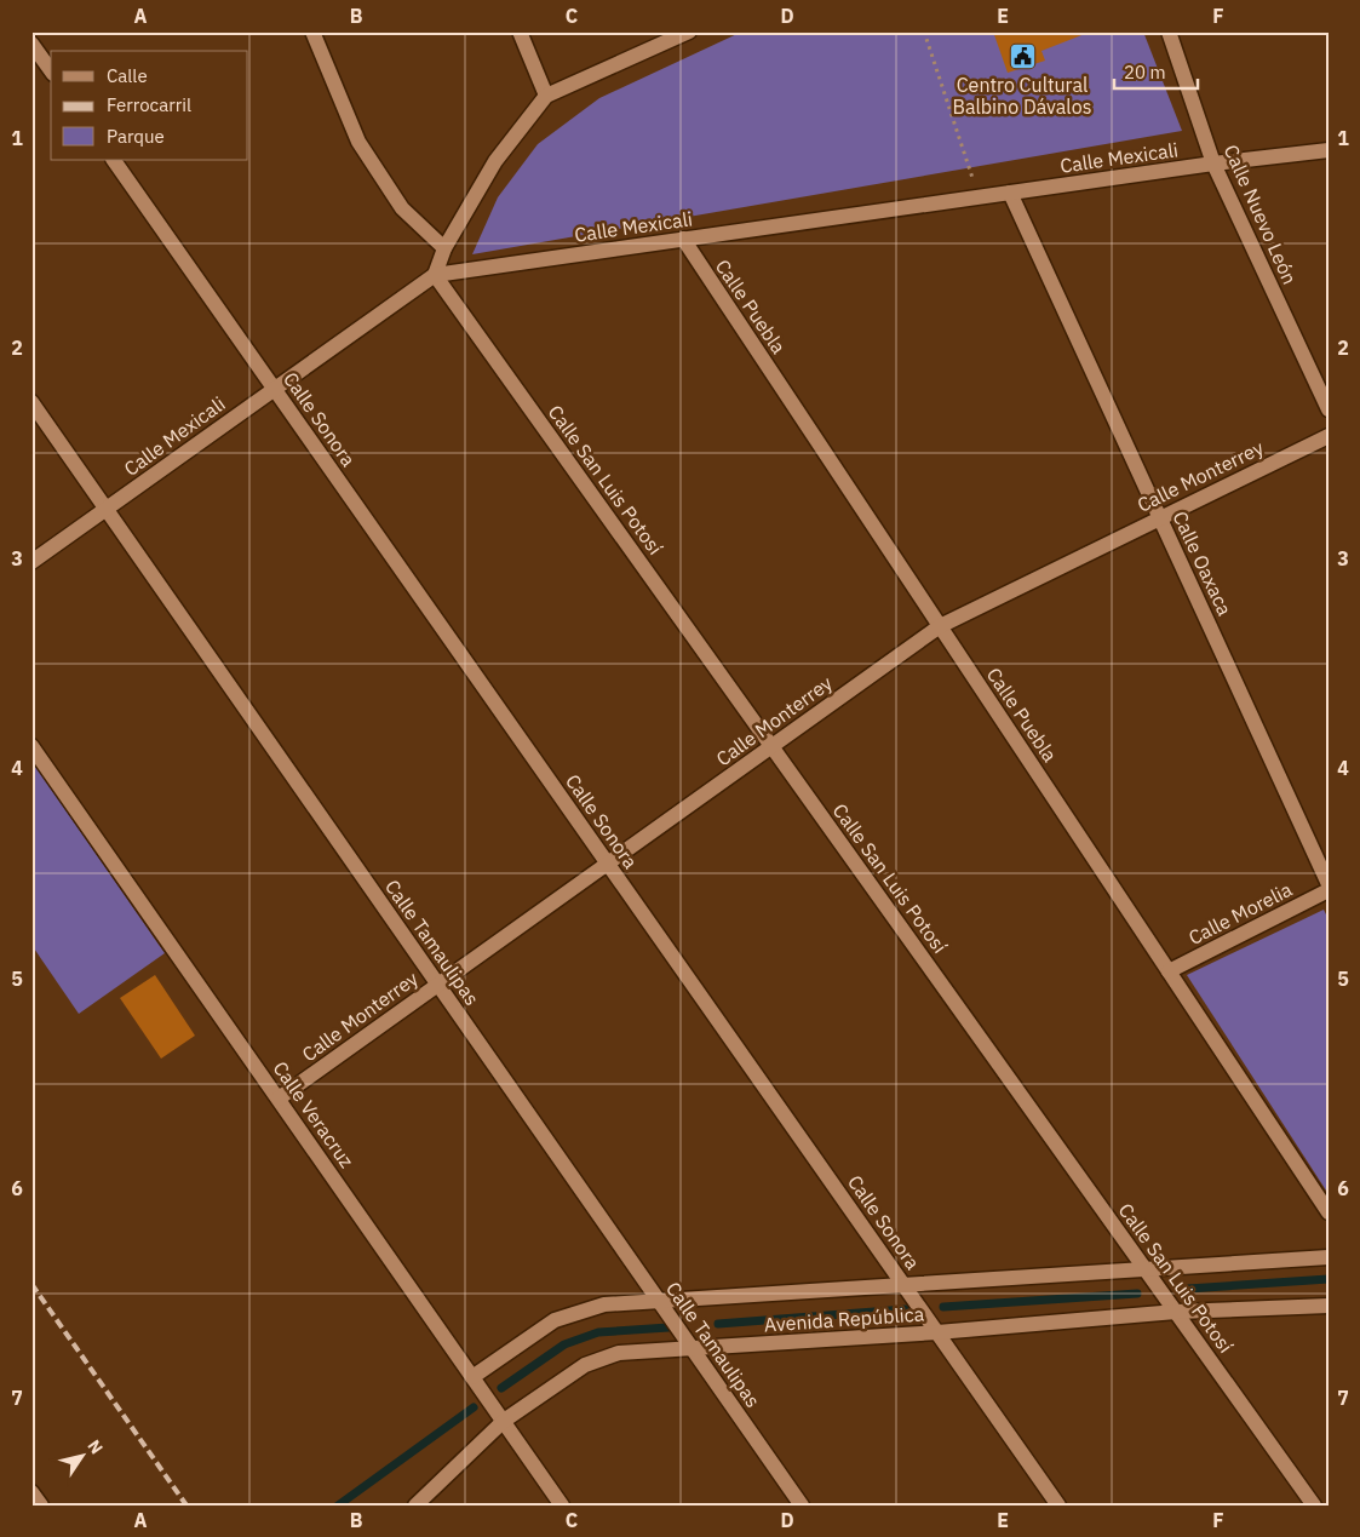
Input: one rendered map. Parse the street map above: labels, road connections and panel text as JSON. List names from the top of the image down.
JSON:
{
  "streets": {
    "street": [
      "Calle Mexicali",
      "Calle Nuevo León",
      "Calle Puebla",
      "Calle Sonora",
      "Calle Monterrey",
      "Calle San Luis Potosí",
      "Calle Oaxaca",
      "Calle Morelia",
      "Calle Tamaulipas",
      "Calle Veracruz",
      "Avenida República"
    ]
  },
  "crossings": [
    ["Calle Mexicali", "Calle Nuevo León"],
    ["Calle Mexicali", "Calle Puebla"],
    ["Calle Mexicali", "Calle Sonora"],
    ["Calle Mexicali", "Calle San Luis Potosí"],
    ["Calle Mexicali", "Calle Oaxaca"],
    ["Calle Mexicali", "Calle Tamaulipas"],
    ["Calle Puebla", "Calle Monterrey"],
    ["Calle Puebla", "Calle Morelia"],
    ["Calle Sonora", "Calle Monterrey"],
    ["Calle Sonora", "Avenida República"],
    ["Calle Monterrey", "Calle San Luis Potosí"],
    ["Calle Monterrey", "Calle Oaxaca"],
    ["Calle Monterrey", "Calle Tamaulipas"],
    ["Calle Monterrey", "Calle Veracruz"],
    ["Calle San Luis Potosí", "Avenida República"],
    ["Calle Tamaulipas", "Avenida República"],
    ["Calle Veracruz", "Avenida República"]
  ],
  "places": {
    "public building": ["Centro Cultural Balbino Dávalos"]
  },
  "legend": ["Calle", "Ferrocarril", "Parque"],
  "scale_bar": "20 m",
  "north": "top right",
  "grid": {
    "columns": [
      "A",
      "B",
      "C",
      "D",
      "E",
      "F"
    ],
    "rows": [
      "1",
      "2",
      "3",
      "4",
      "5",
      "6",
      "7"
    ]
  }
}
